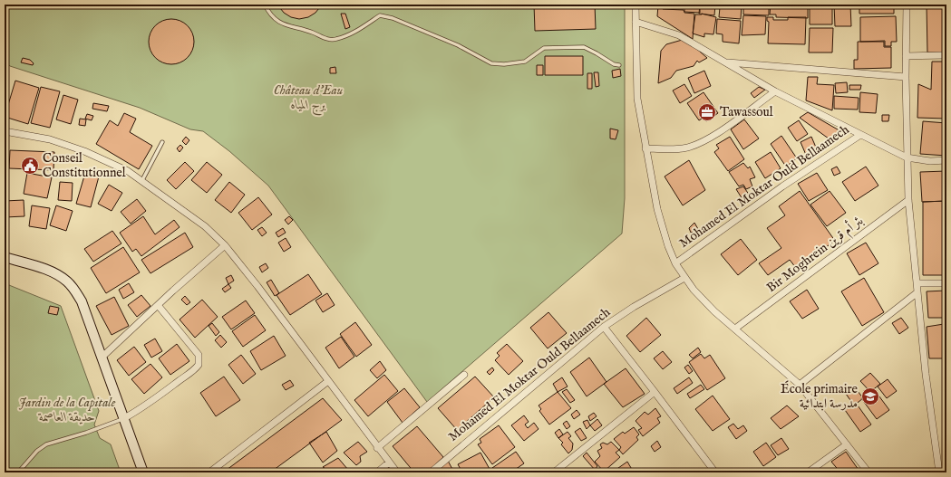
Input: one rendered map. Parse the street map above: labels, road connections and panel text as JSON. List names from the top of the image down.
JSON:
{
  "streets": {
    "street": ["Mohamed El Moktar Ould Bellaamech", "Bir Moghrein بئر أم قرين"]
  },
  "parks": ["Château d'Eau برج المياه", "Jardin de la Capitale حديقة العاصمة"],
  "places": {
    "office": ["Tawassoul"],
    "public building": ["Conseil Constitutionnel"],
    "school or university": ["École primaire مدرسة ابتدائية"]
  }
}
